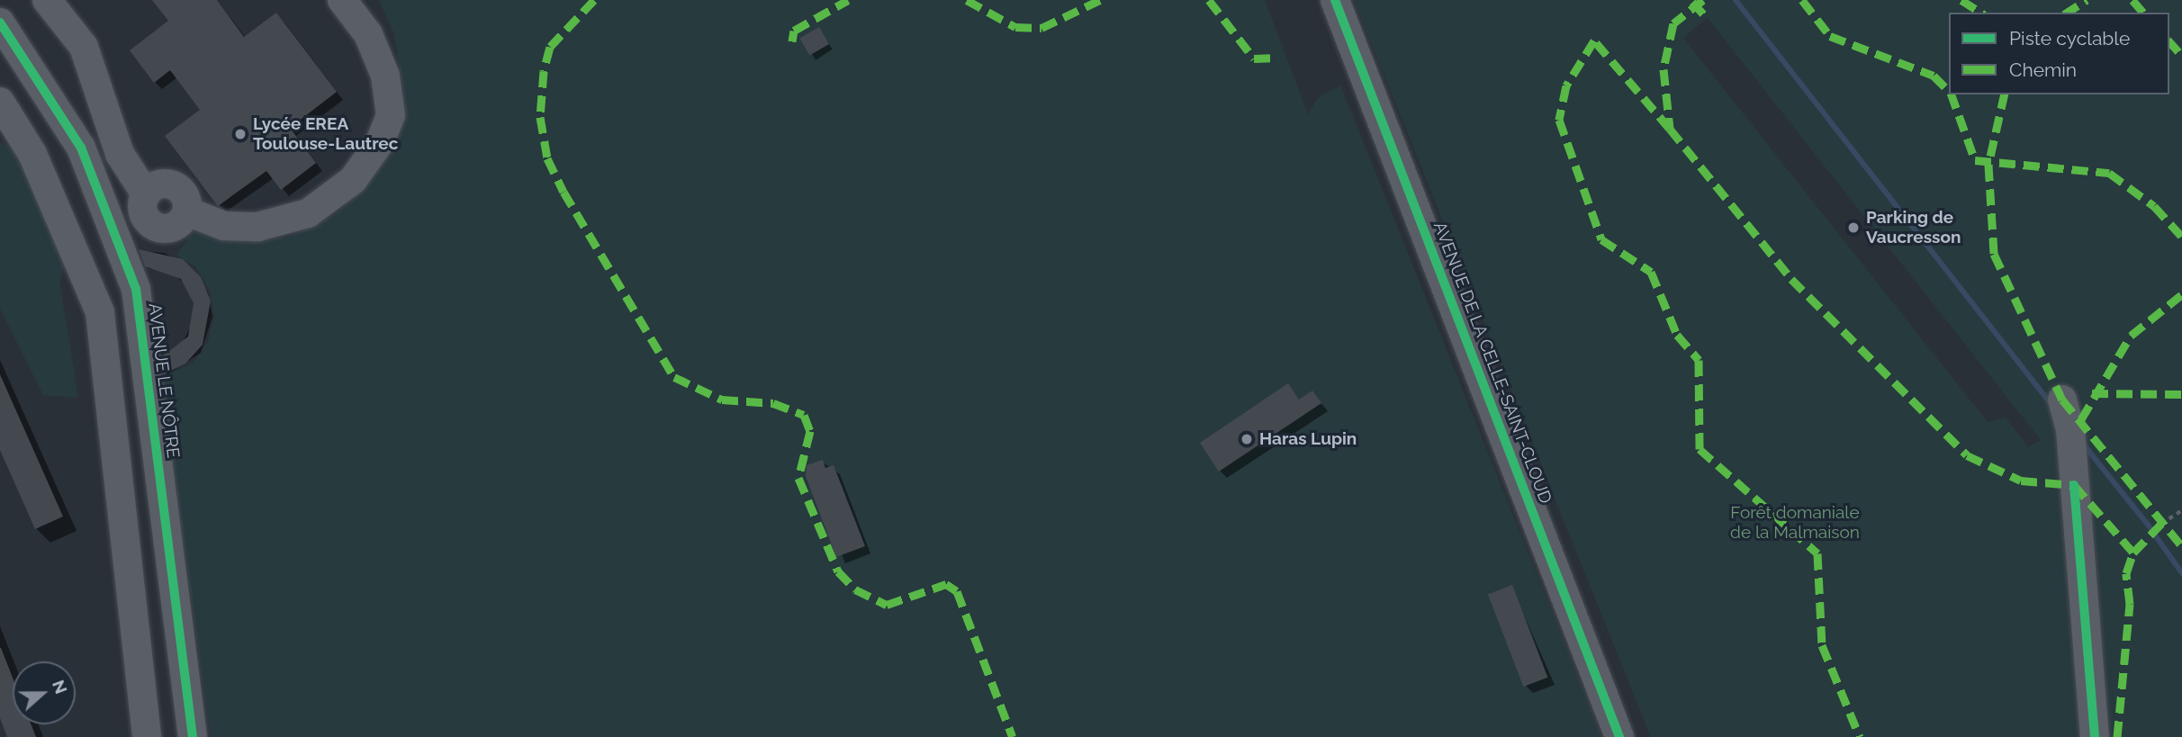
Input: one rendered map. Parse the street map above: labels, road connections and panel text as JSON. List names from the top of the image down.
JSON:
{
  "streets": {
    "street": ["AVENUE DE LA CELLE-SAINT-CLOUD", "AVENUE LE NÔTRE"]
  },
  "parks": ["Forêt domaniale de la Malmaison"],
  "places": ["Lycée EREA Toulouse-Lautrec", "Parking de Vaucresson", "Haras Lupin"],
  "legend": ["Piste cyclable", "Chemin"],
  "north": "right"
}
